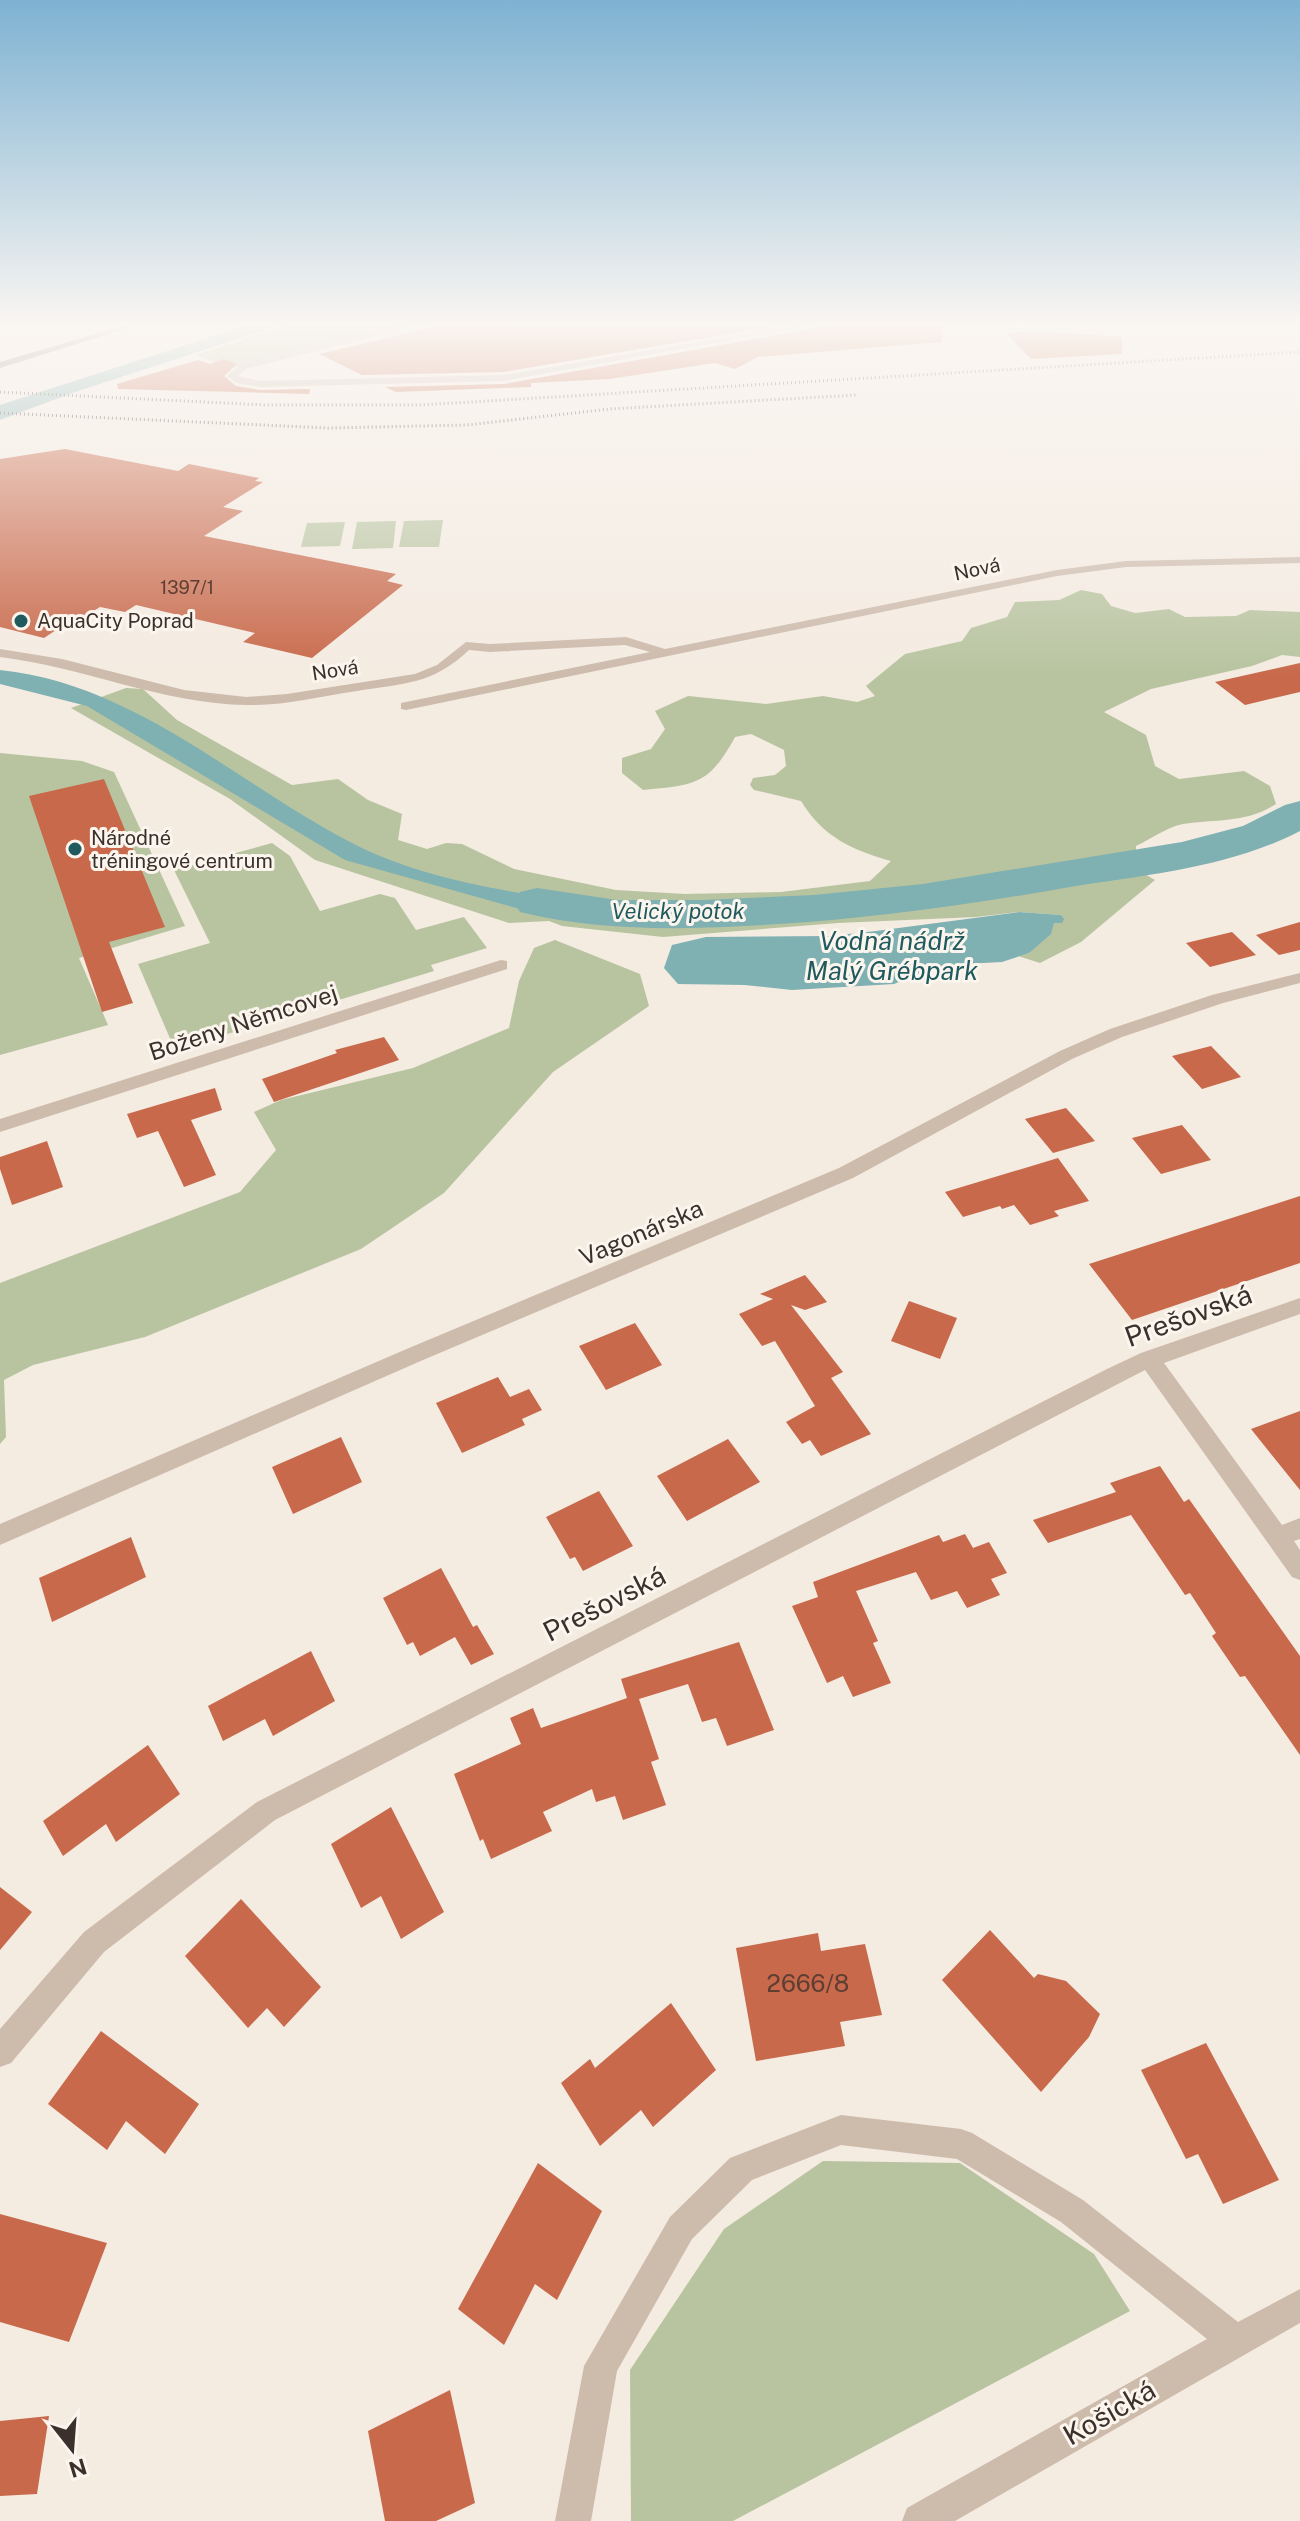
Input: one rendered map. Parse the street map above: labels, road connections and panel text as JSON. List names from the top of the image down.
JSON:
{
  "streets": {
    "street": [
      "Nová",
      "Boženy Němcovej",
      "Vagonárska",
      "Prešovská",
      "Košická"
    ]
  },
  "water": ["Velický potok", "Vodná nádrž Malý Grébpark"],
  "places": ["AquaCity Poprad", "Národné tréningové centrum"],
  "house_numbers": ["1397/1", "2666/8"],
  "north": "bottom"
}
